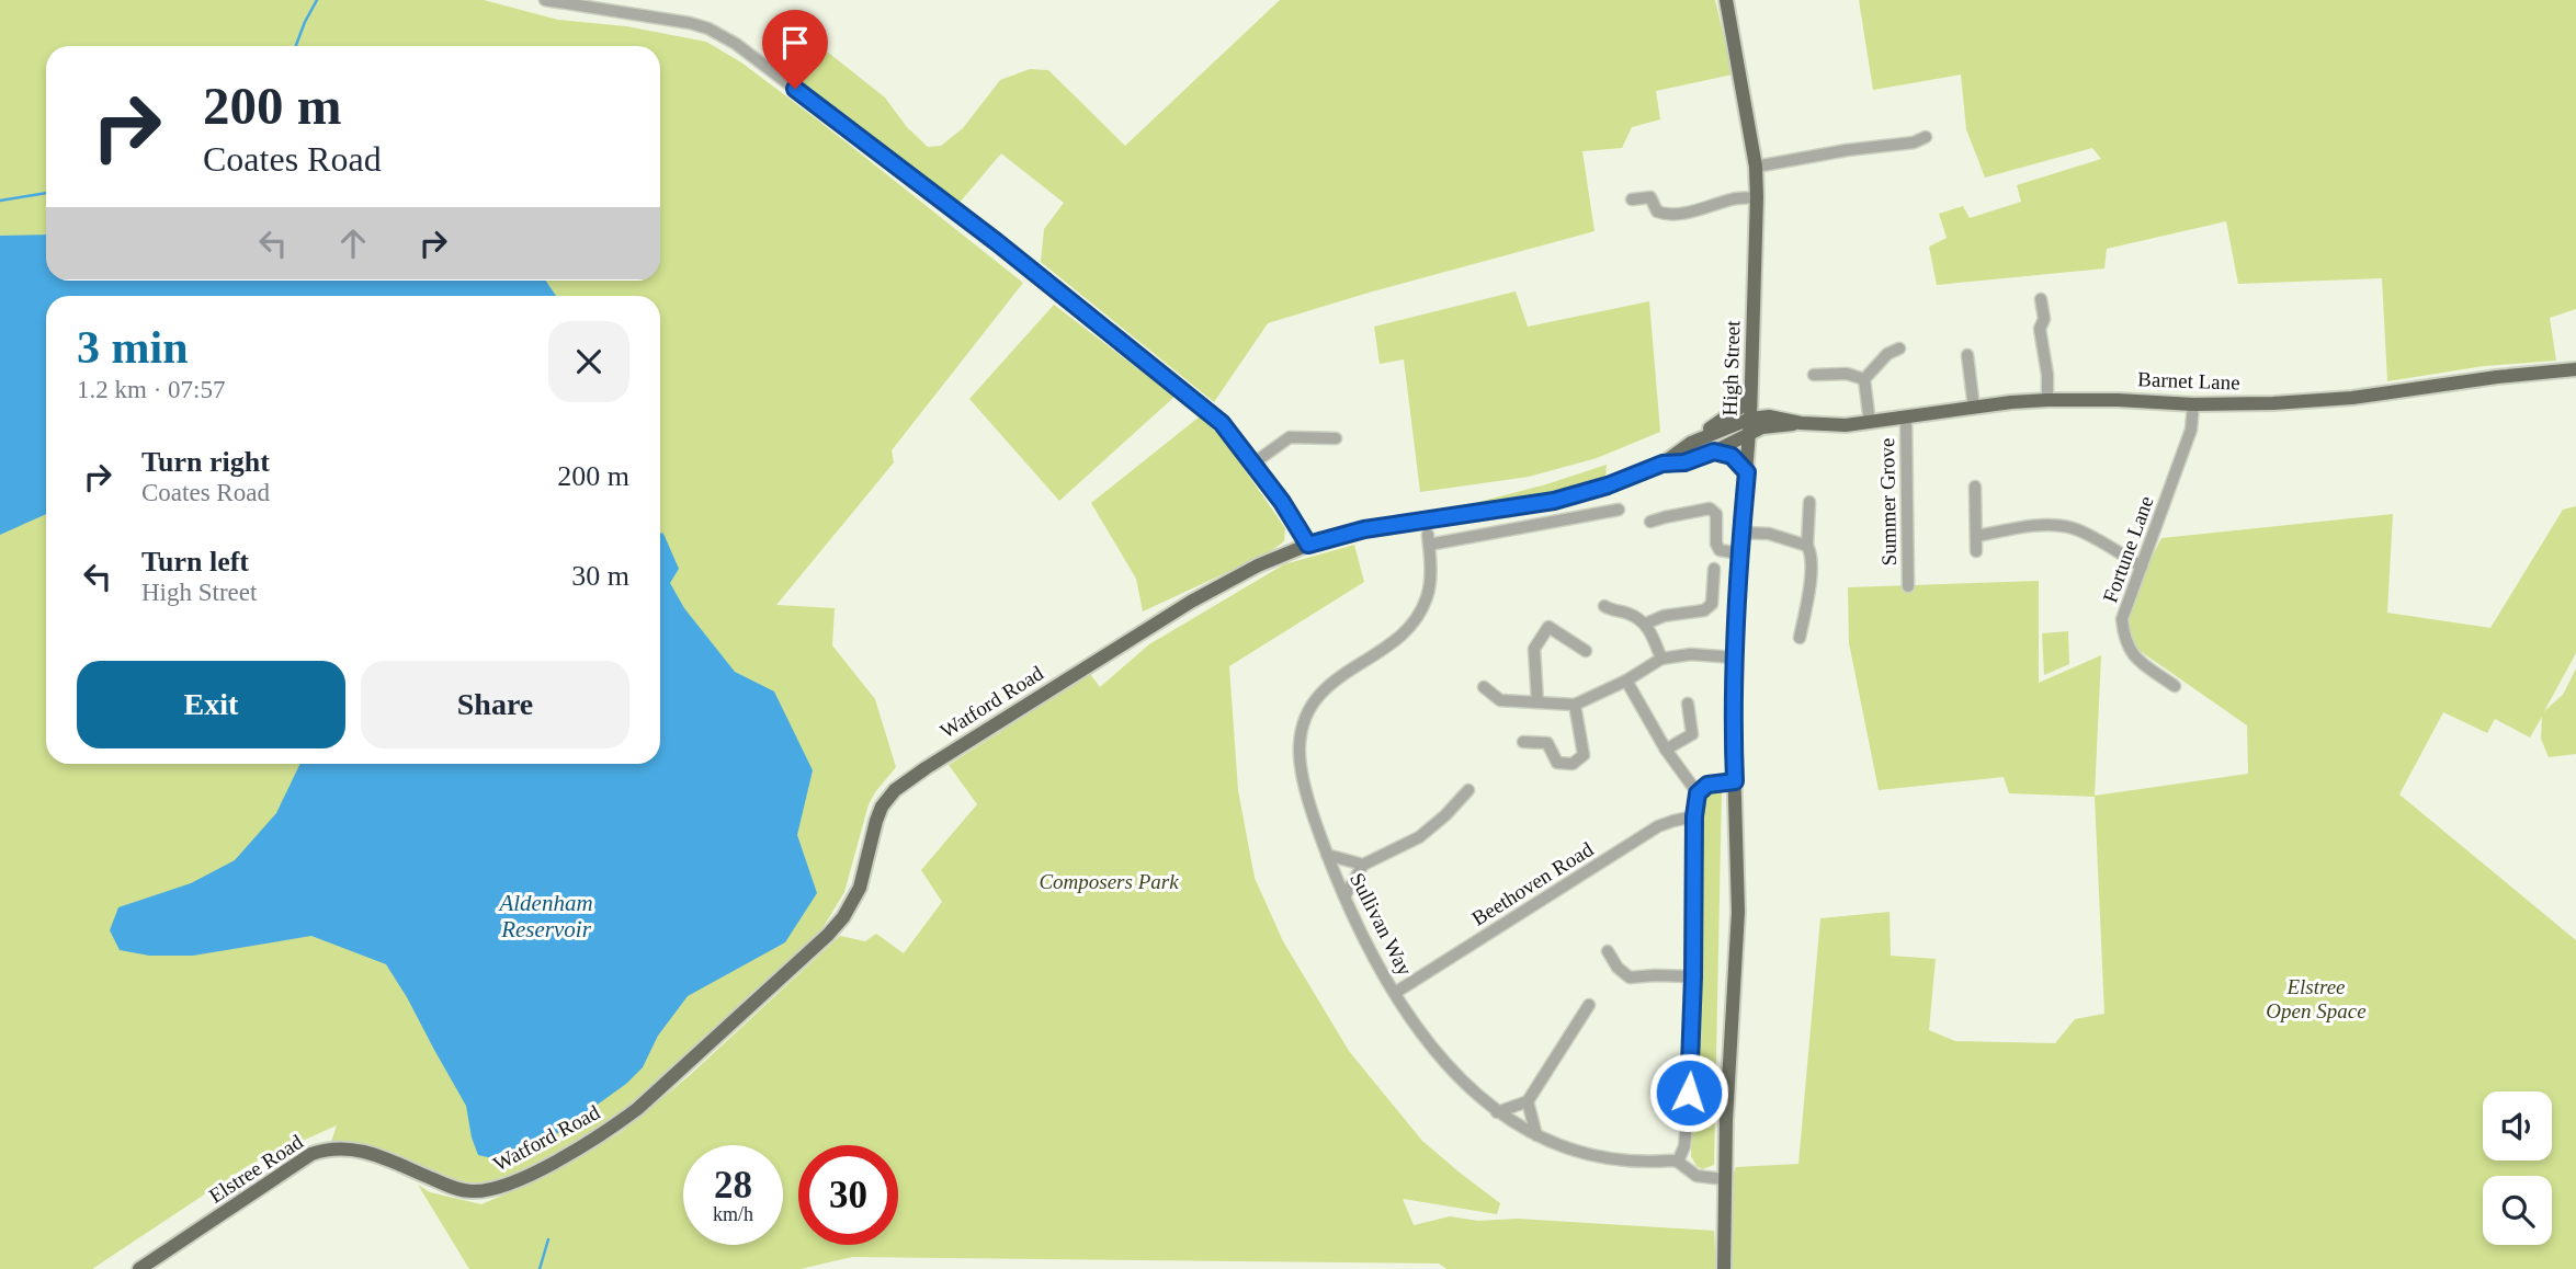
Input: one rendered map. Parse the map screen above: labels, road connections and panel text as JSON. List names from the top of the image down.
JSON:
{
  "streets": {
    "main road": [
      "High Street",
      "Barnet Lane",
      "Watford Road",
      "Elstree Road"
    ],
    "street": [
      "Summer Grove",
      "Fortune Lane",
      "Beethoven Road",
      "Sullivan Way"
    ]
  },
  "crossings": [
    ["High Street", "Barnet Lane"],
    ["High Street", "Watford Road"],
    ["High Street", "Sullivan Way"],
    ["Barnet Lane", "Summer Grove"],
    ["Barnet Lane", "Fortune Lane"],
    ["Barnet Lane", "Watford Road"],
    ["Watford Road", "Elstree Road"],
    ["Beethoven Road", "Sullivan Way"]
  ],
  "water": ["Aldenham Reservoir"],
  "parks": ["Composers Park", "Elstree Open Space"],
  "page": {
    "turn": ["200 m", "Coates Road"],
    "heading": ["3 min", "1.2 km · 07:57"],
    "list": [
      {
        "name": "Turn right",
        "note": "Coates Road",
        "value": "200 m"
      },
      {
        "name": "Turn left",
        "note": "High Street",
        "value": "30 m"
      }
    ],
    "buttons": ["Exit", "Share"],
    "speed": "28 km/h",
    "limit": "30"
  }
}
